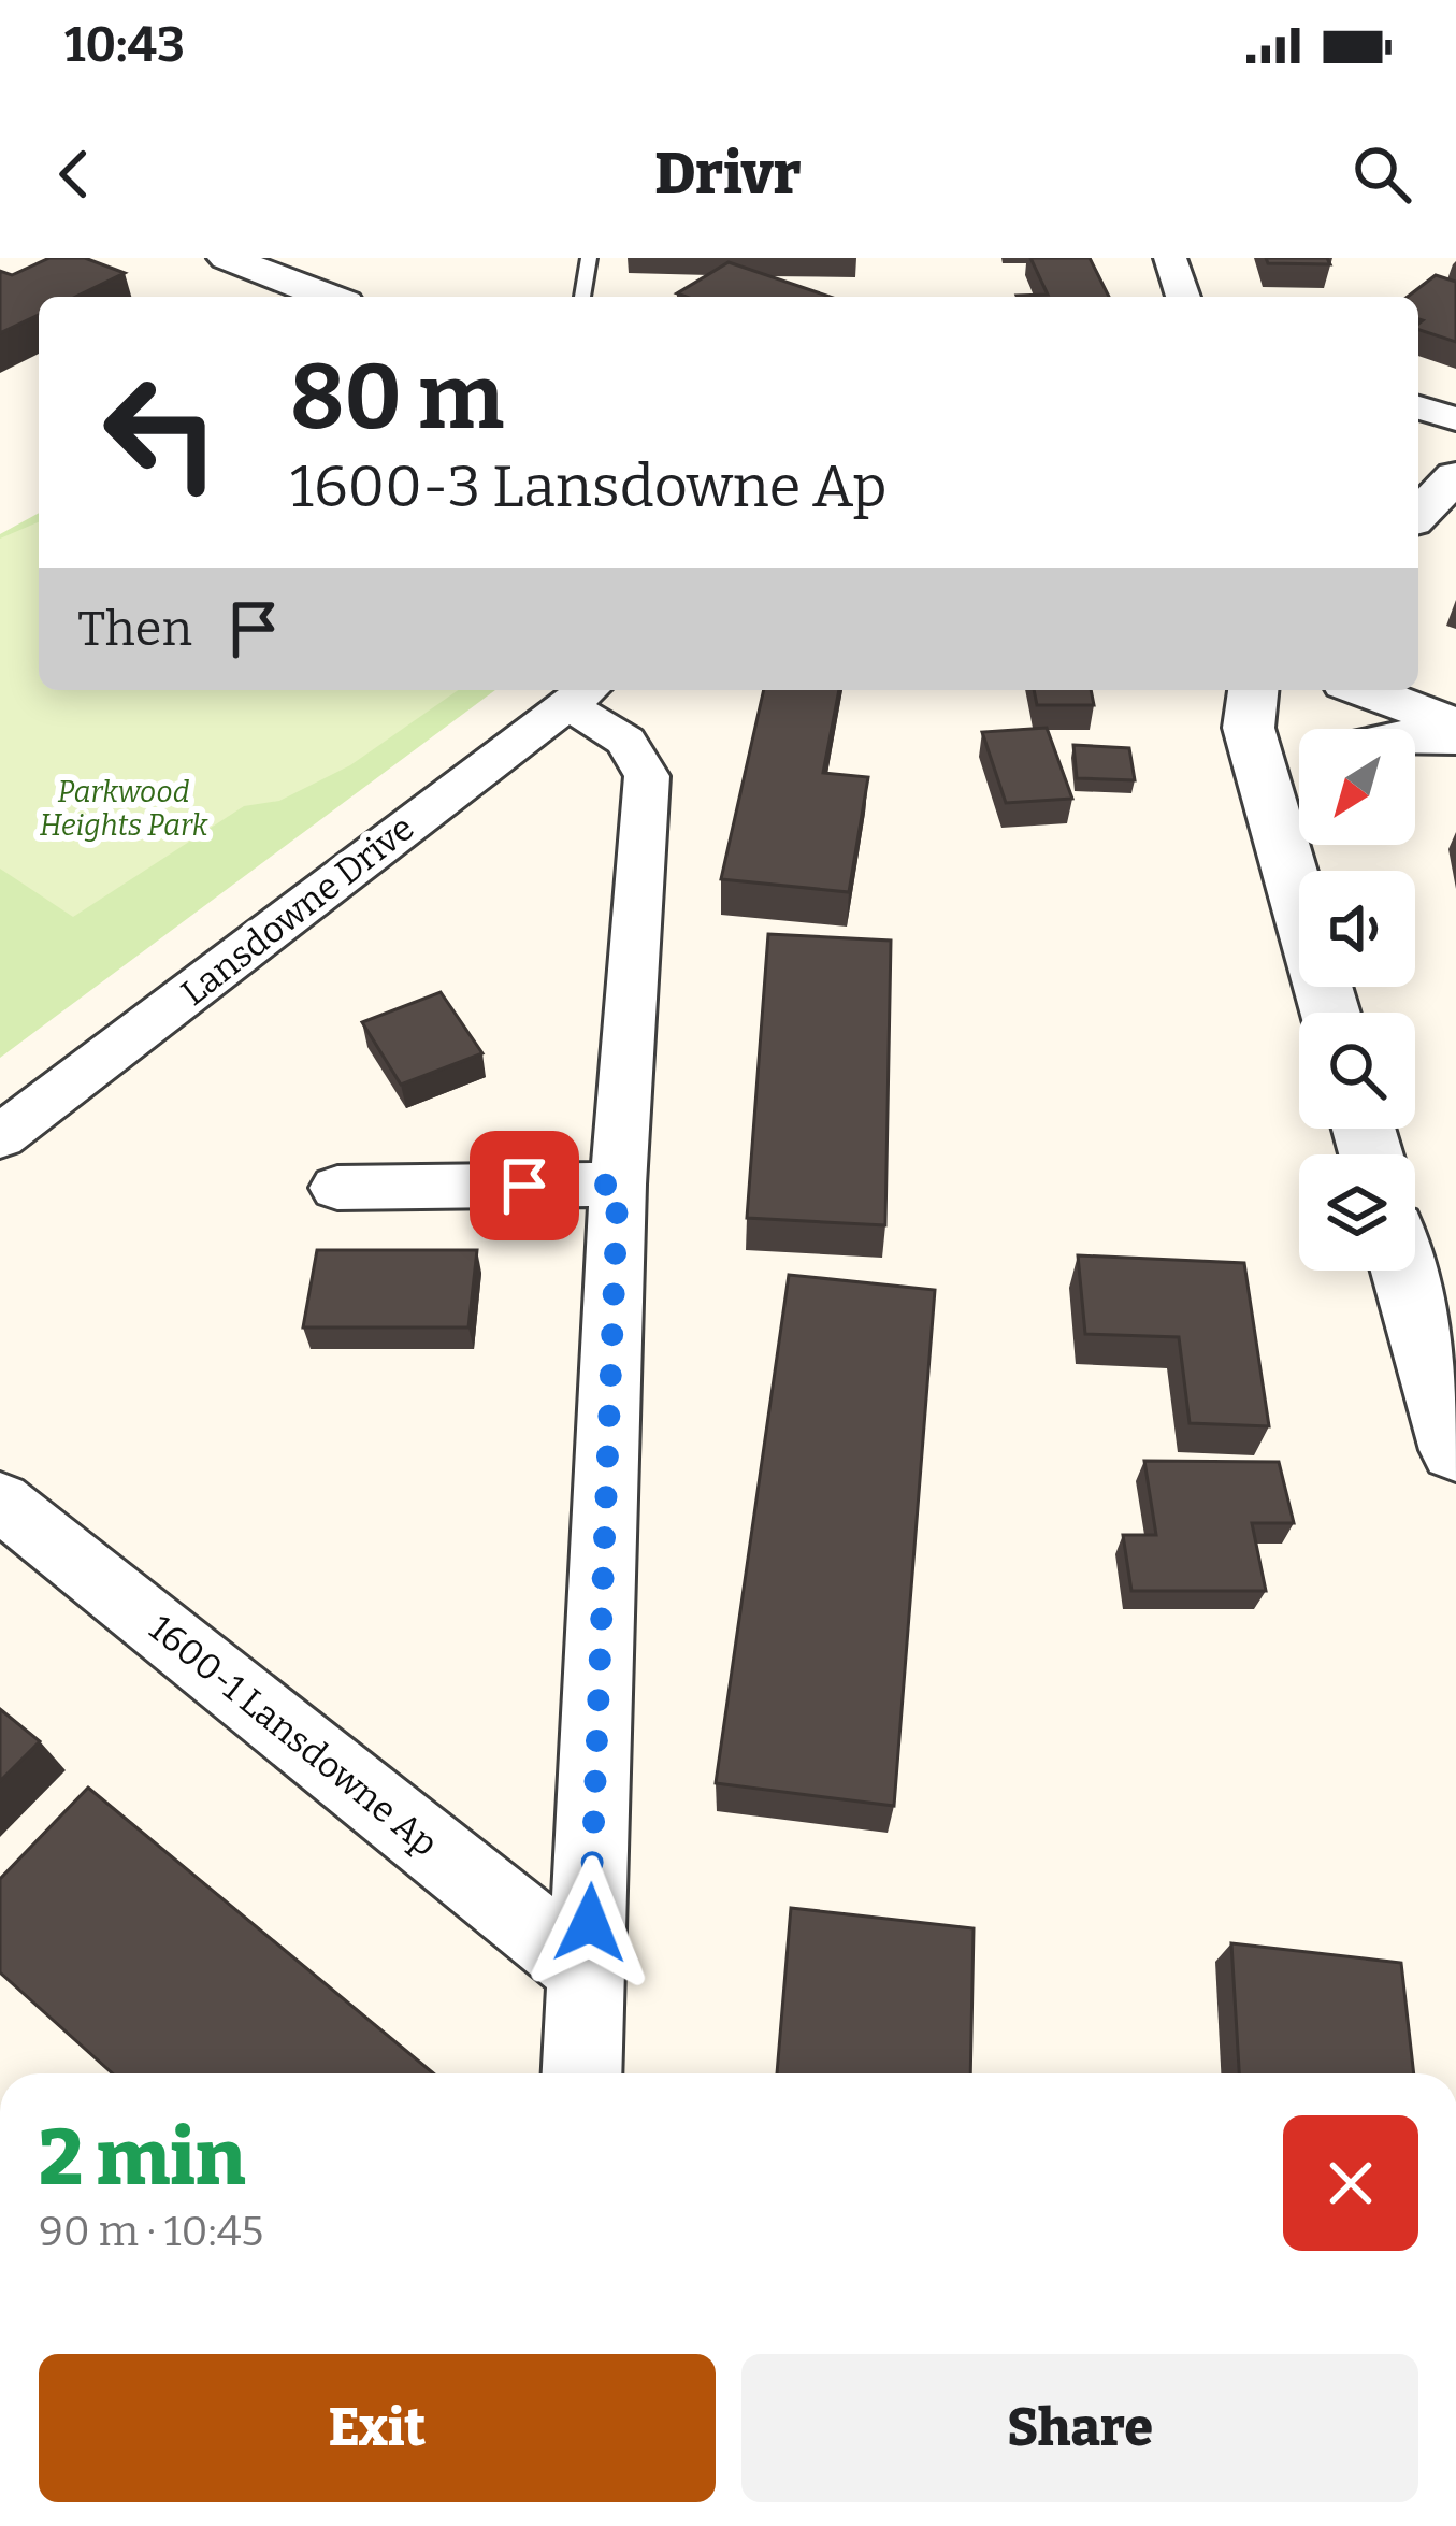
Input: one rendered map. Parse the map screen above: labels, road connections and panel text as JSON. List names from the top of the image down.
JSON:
{
  "streets": {
    "street": ["Lansdowne Drive", "1600-1 Lansdowne Ap"]
  },
  "parks": ["Parkwood Heights Park"],
  "north": "bottom left",
  "page": {
    "status": "10:43",
    "header": "Drivr",
    "turn": ["80 m", "1600-3 Lansdowne Ap"],
    "then": "Then",
    "heading": ["2 min", "90 m · 10:45"],
    "buttons": ["Exit", "Share"]
  }
}
